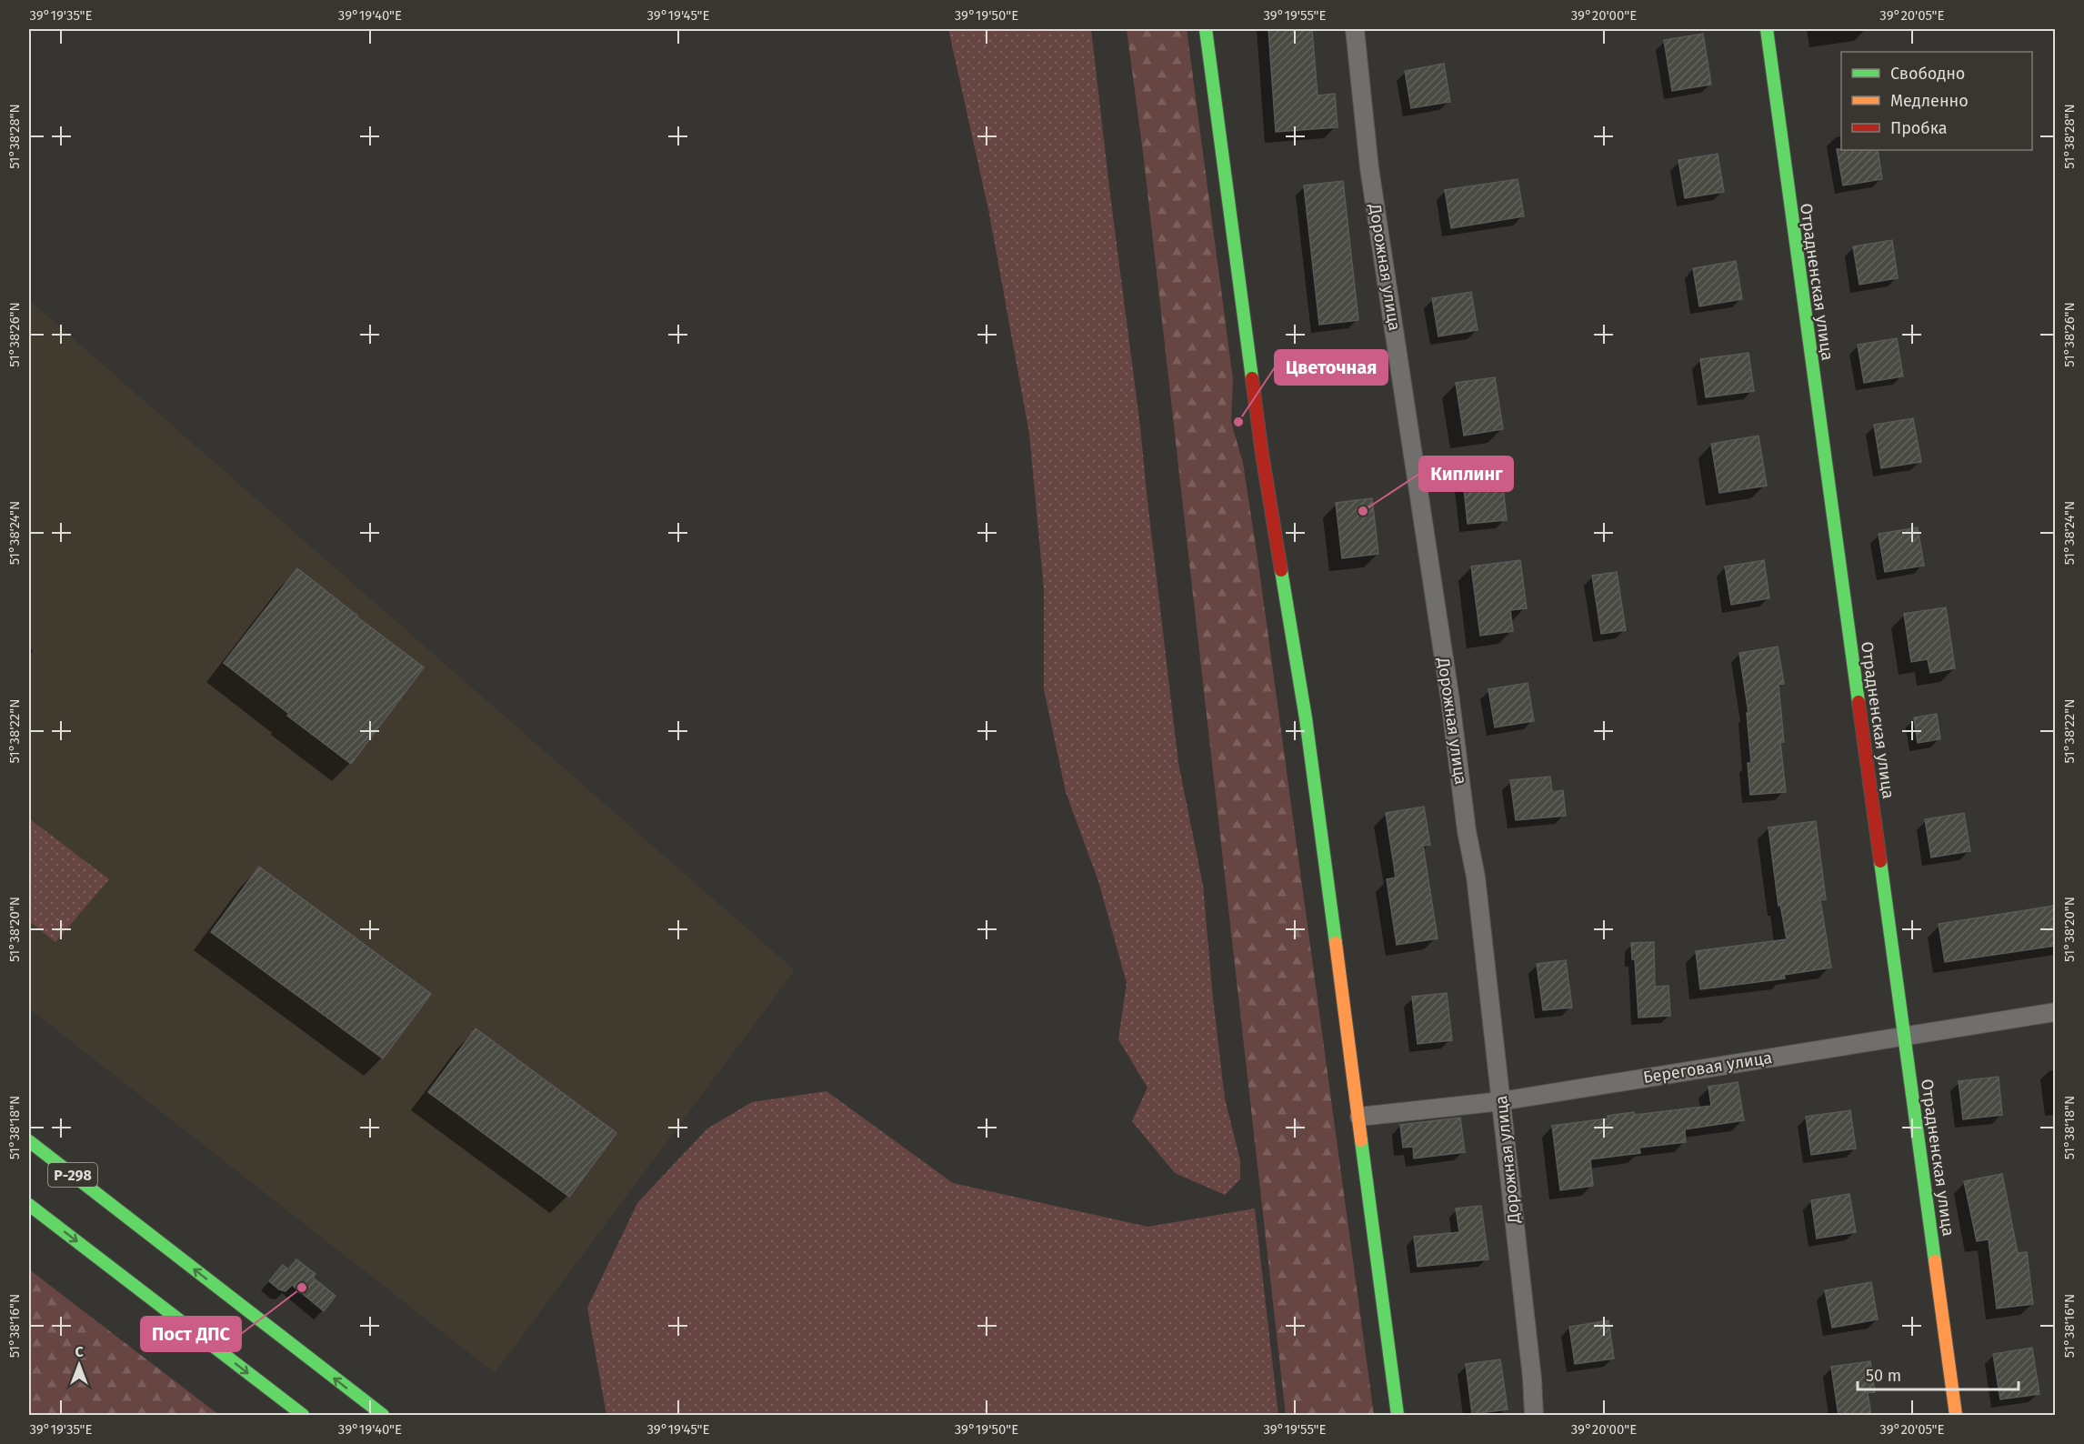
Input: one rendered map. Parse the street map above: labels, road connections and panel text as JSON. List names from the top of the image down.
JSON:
{
  "streets": {
    "main road": ["Отрадненская улица", "Р-298"],
    "street": ["Дорожная улица", "Береговая улица"]
  },
  "crossings": [
    ["Дорожная улица", "Береговая улица"],
    ["Отрадненская улица", "Береговая улица"]
  ],
  "places": ["Цветочная", "Киплинг", "Пост ДПС"],
  "legend": ["Свободно", "Медленно", "Пробка"],
  "scale_bar": "50 m",
  "north": "top",
  "coordinates": [
    "39°19'35\"E",
    "39°19'40\"E",
    "39°19'45\"E",
    "39°19'50\"E",
    "39°19'55\"E",
    "39°20'00\"E",
    "39°20'05\"E",
    "51°38'28\"N",
    "51°38'26\"N",
    "51°38'24\"N",
    "51°38'22\"N",
    "51°38'20\"N",
    "51°38'18\"N",
    "51°38'16\"N"
  ]
}
